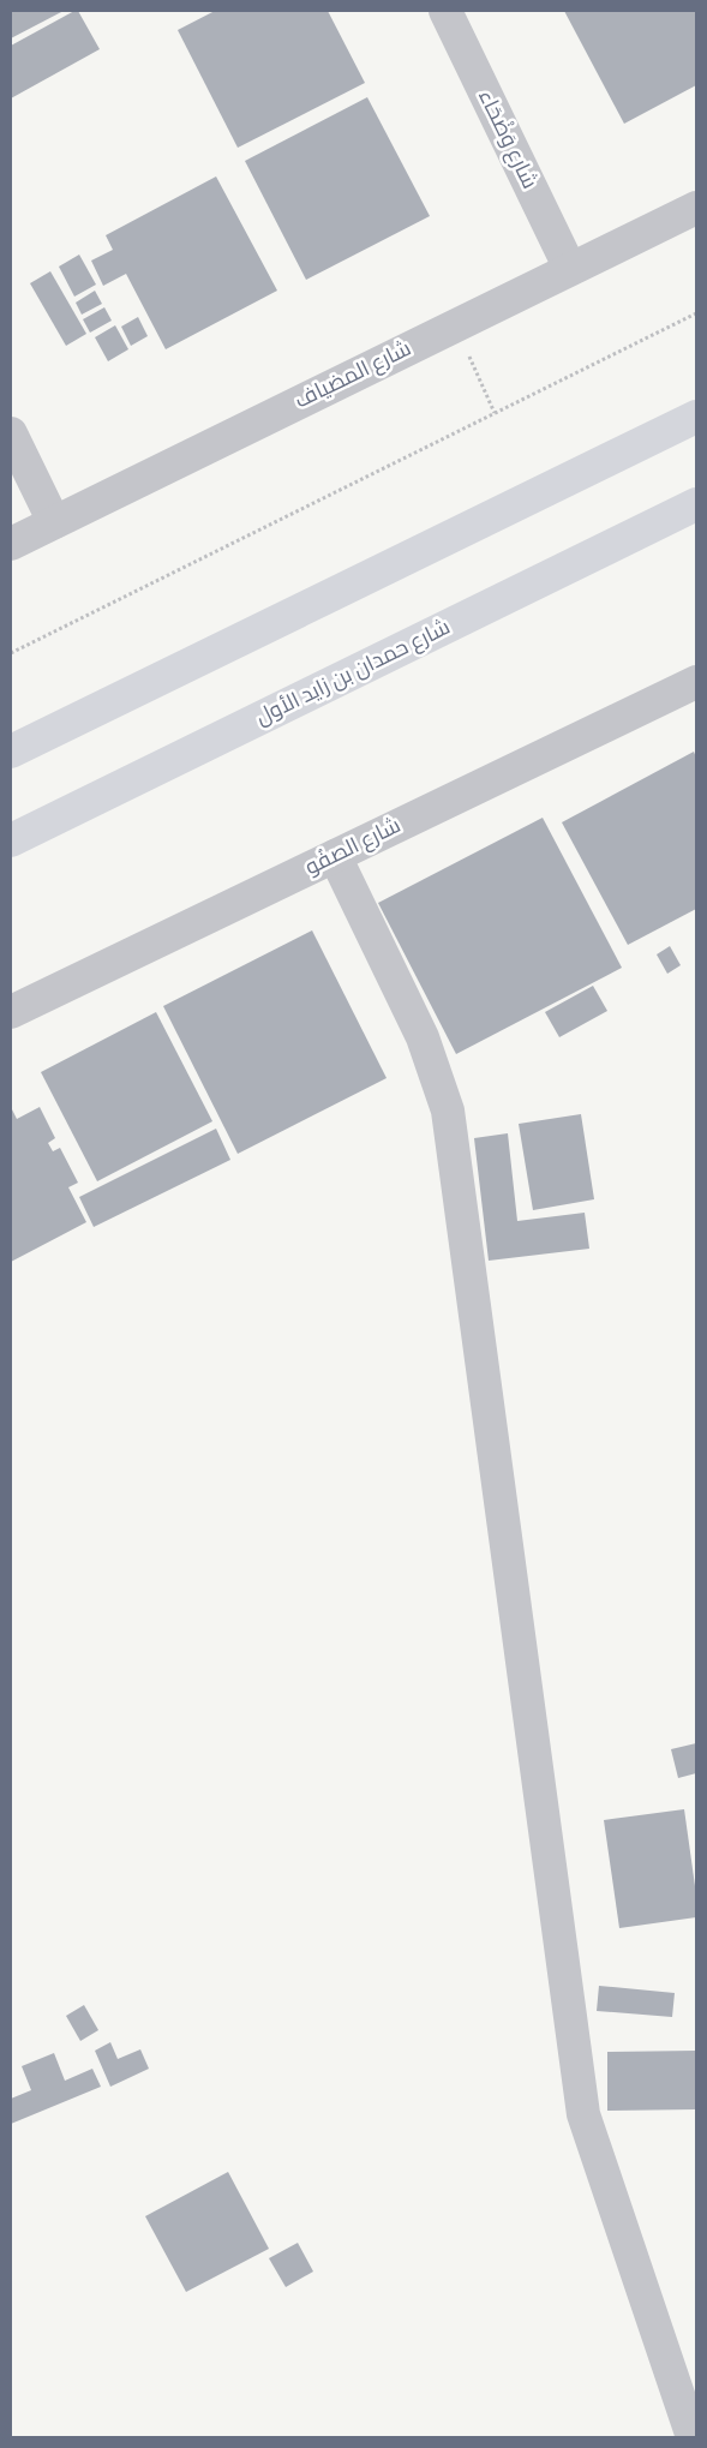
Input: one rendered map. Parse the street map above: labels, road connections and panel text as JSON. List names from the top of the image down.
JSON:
{
  "streets": {
    "main road": ["شارع حمدان بن زايد الأول"],
    "street": ["شارع وَضْحَاء", "شارع المضياف", "شارع الصفُو"]
  },
  "crossings": [
    ["شارع وَضْحَاء", "شارع المضياف"]
  ]
}
